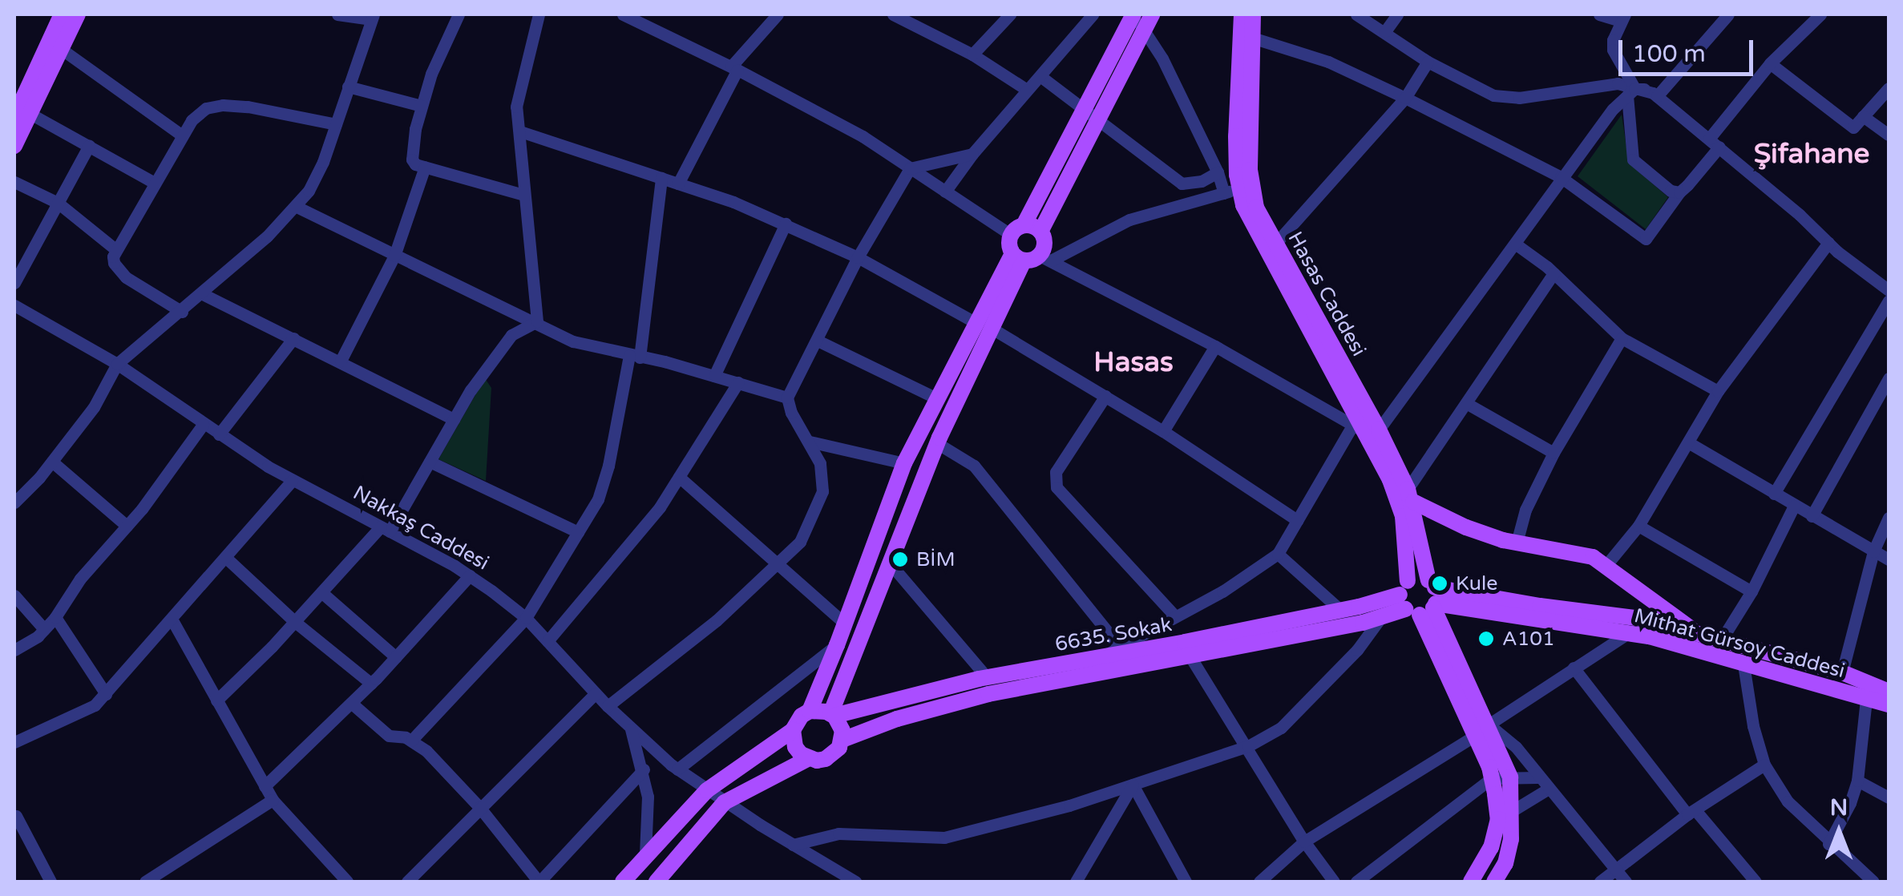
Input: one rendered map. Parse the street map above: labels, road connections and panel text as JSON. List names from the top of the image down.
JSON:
{
  "streets": {
    "main road": ["Hasas Caddesi", "6635. Sokak", "Mithat Gürsoy Caddesi"],
    "street": ["Nakkaş Caddesi"]
  },
  "crossings": [
    ["Hasas Caddesi", "6635. Sokak"],
    ["Hasas Caddesi", "Mithat Gürsoy Caddesi"],
    ["6635. Sokak", "Mithat Gürsoy Caddesi"]
  ],
  "districts": ["Şifahane", "Hasas"],
  "places": ["BİM", "Kule", "A101"],
  "scale_bar": "100 m",
  "north": "top"
}
